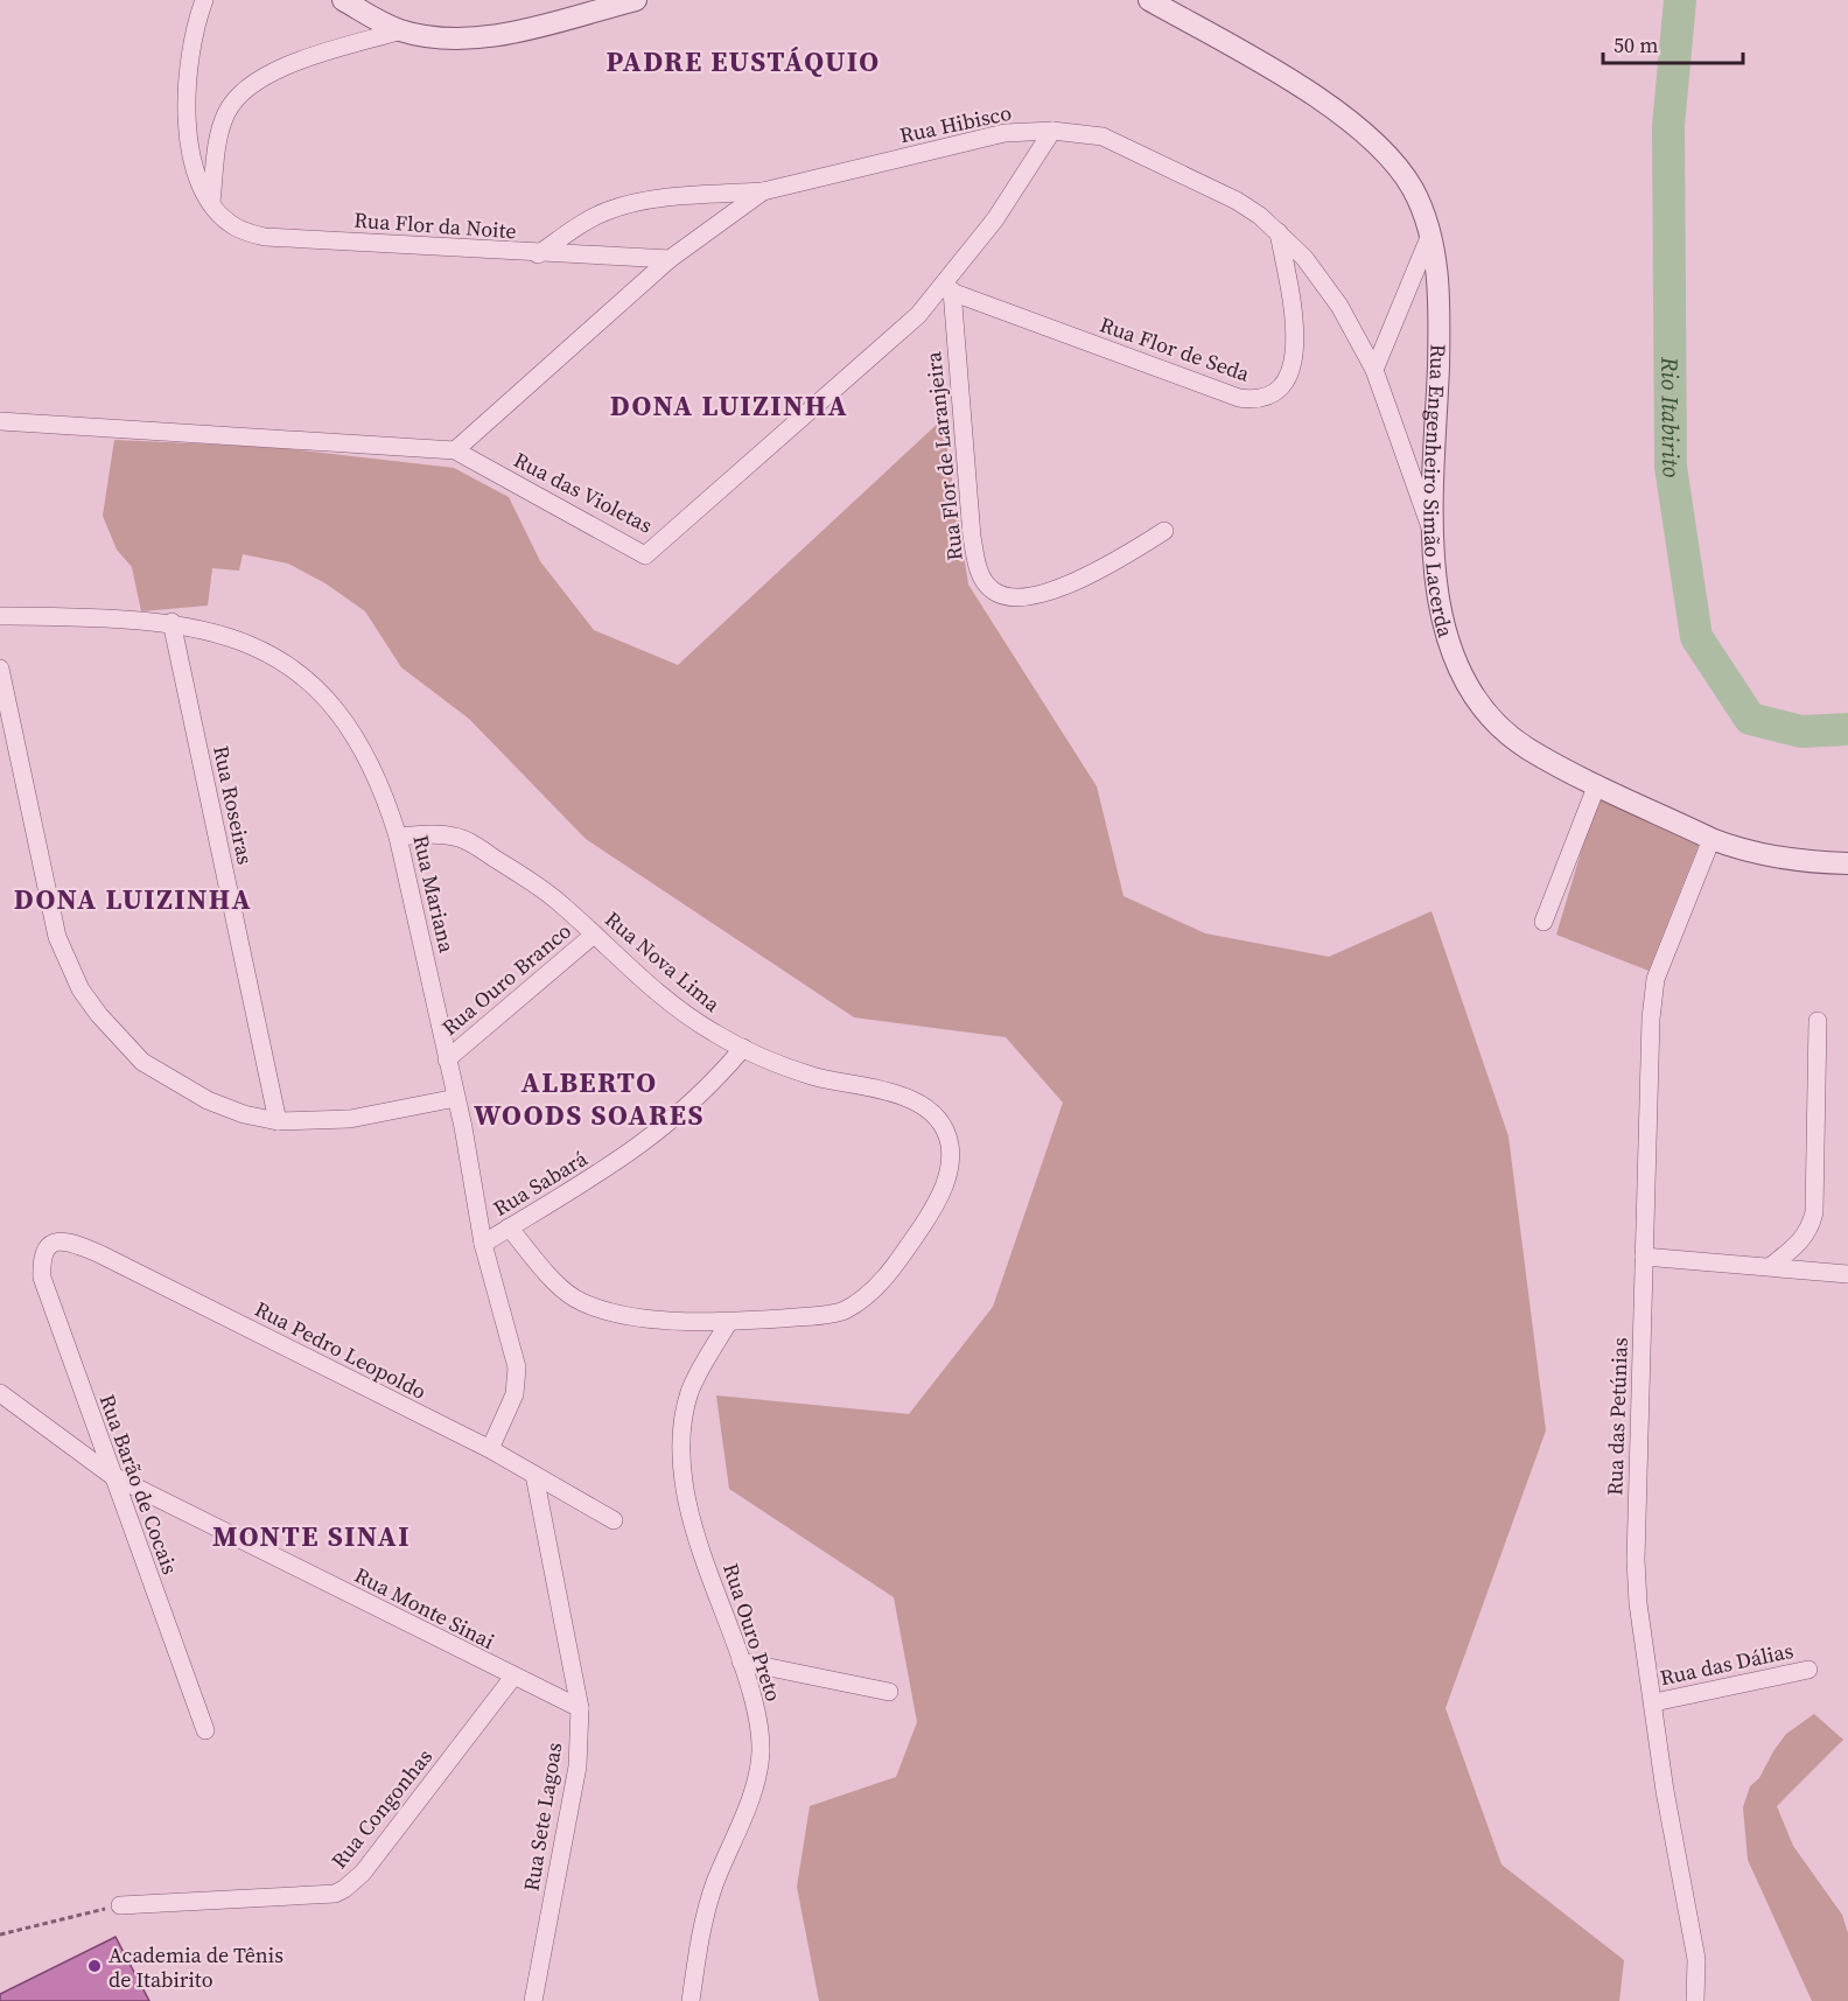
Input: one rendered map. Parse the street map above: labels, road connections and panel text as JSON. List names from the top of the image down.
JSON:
{
  "streets": {
    "street": [
      "Rua Hibisco",
      "Rua Flor da Noite",
      "Rua Flor de Seda",
      "Rua Flor de Laranjeira",
      "Rua Engenheiro Simão Lacerda",
      "Rua das Violetas",
      "Rua Roseiras",
      "Rua Mariana",
      "Rua Nova Lima",
      "Rua Ouro Branco",
      "Rua Sabará",
      "Rua Pedro Leopoldo",
      "Rua das Petúnias",
      "Rua Barão de Cocais",
      "Rua Monte Sinai",
      "Rua Ouro Preto",
      "Rua das Dálias",
      "Rua Congonhas",
      "Rua Sete Lagoas"
    ]
  },
  "crossings": [
    ["Rua Hibisco", "Rua Flor da Noite"],
    ["Rua Hibisco", "Rua Flor de Seda"],
    ["Rua Hibisco", "Rua Engenheiro Simão Lacerda"],
    ["Rua Hibisco", "Rua das Violetas"],
    ["Rua Flor de Seda", "Rua Flor de Laranjeira"],
    ["Rua Flor de Seda", "Rua das Violetas"],
    ["Rua Flor de Laranjeira", "Rua das Violetas"],
    ["Rua Engenheiro Simão Lacerda", "Rua das Petúnias"],
    ["Rua Roseiras", "Rua Mariana"],
    ["Rua Mariana", "Rua Nova Lima"],
    ["Rua Mariana", "Rua Ouro Branco"],
    ["Rua Mariana", "Rua Sabará"],
    ["Rua Mariana", "Rua Pedro Leopoldo"],
    ["Rua Nova Lima", "Rua Ouro Branco"],
    ["Rua Nova Lima", "Rua Sabará"],
    ["Rua Nova Lima", "Rua Ouro Preto"],
    ["Rua Pedro Leopoldo", "Rua Barão de Cocais"],
    ["Rua Pedro Leopoldo", "Rua Sete Lagoas"],
    ["Rua das Petúnias", "Rua das Dálias"],
    ["Rua Barão de Cocais", "Rua Monte Sinai"],
    ["Rua Monte Sinai", "Rua Congonhas"],
    ["Rua Monte Sinai", "Rua Sete Lagoas"]
  ],
  "districts": [
    "PADRE EUSTÁQUIO",
    "DONA LUIZINHA",
    "DONA LUIZINHA",
    "ALBERTO WOODS SOARES",
    "MONTE SINAI"
  ],
  "water": ["Rio Itabirito"],
  "places": ["Academia de Tênis de Itabirito"],
  "scale_bar": "50 m"
}
